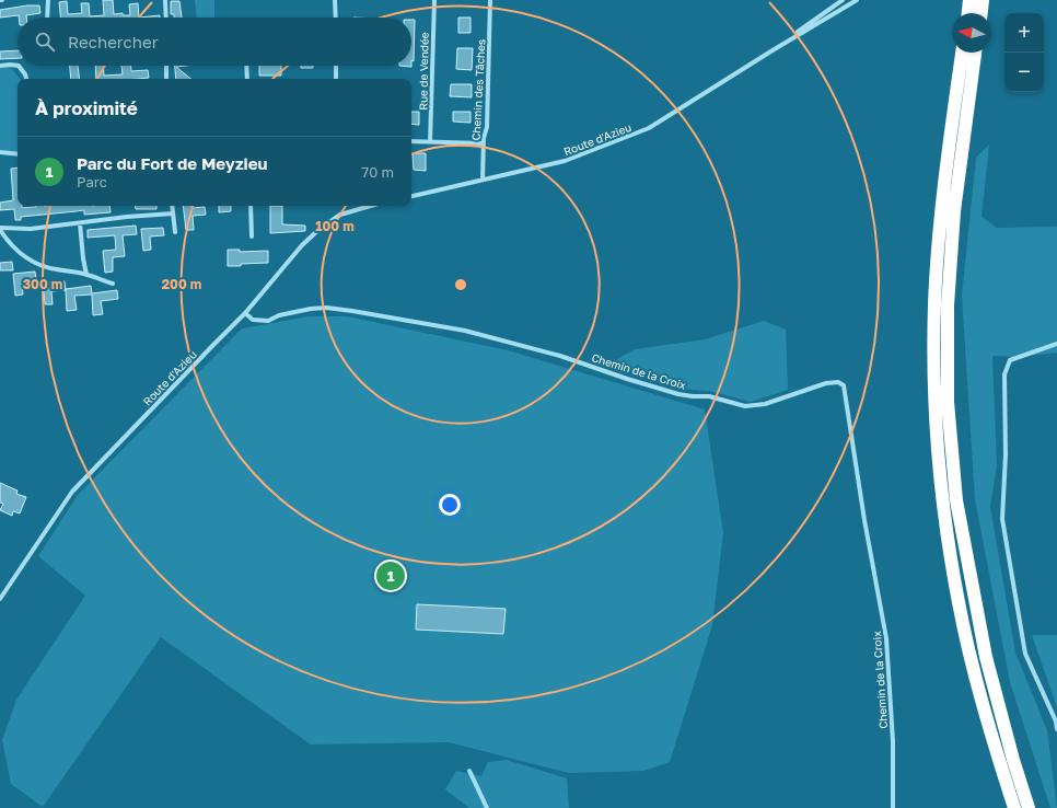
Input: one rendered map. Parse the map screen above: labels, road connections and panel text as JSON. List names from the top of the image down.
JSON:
{
  "streets": {
    "street": [
      "Rue de Vendée",
      "Chemin des Tâches",
      "Route d'Azieu",
      "Chemin de la Croix"
    ]
  },
  "crossings": [
    ["Chemin des Tâches", "Route d'Azieu"],
    ["Route d'Azieu", "Chemin de la Croix"]
  ],
  "north": "left",
  "page": {
    "map_buttons": ["+", "−"],
    "search": "Rechercher",
    "heading": "À proximité",
    "list": [
      {
        "mark": "1",
        "name": "Parc du Fort de Meyzieu",
        "note": "Parc",
        "value": "70 m"
      }
    ],
    "pins": "1"
  },
  "rings": ["100 m", "300 m", "200 m"]
}
